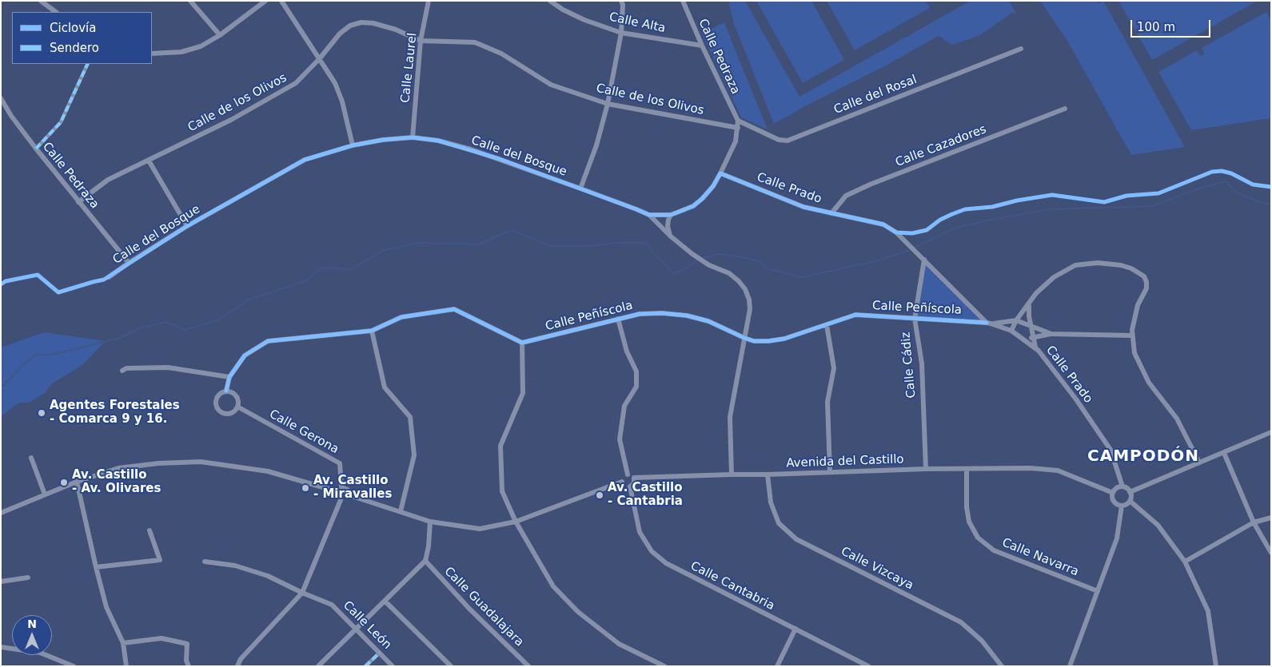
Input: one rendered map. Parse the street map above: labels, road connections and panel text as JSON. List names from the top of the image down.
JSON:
{
  "streets": {
    "street": [
      "Calle Alta",
      "Calle Pedraza",
      "Calle Laurel",
      "Calle del Rosal",
      "Calle de los Olivos",
      "Calle Cazadores",
      "Calle del Bosque",
      "Calle Prado",
      "Calle Peñíscola",
      "Calle Cádiz",
      "Calle Gerona",
      "Avenida del Castillo",
      "Calle Navarra",
      "Calle Vizcaya",
      "Calle Cantabria",
      "Calle Guadalajara",
      "Calle León"
    ]
  },
  "crossings": [
    ["Calle Alta", "Calle Pedraza"],
    ["Calle Pedraza", "Calle del Rosal"],
    ["Calle Pedraza", "Calle de los Olivos"],
    ["Calle Pedraza", "Calle del Bosque"],
    ["Calle Laurel", "Calle de los Olivos"],
    ["Calle Laurel", "Calle del Bosque"],
    ["Calle del Rosal", "Calle del Bosque"],
    ["Calle de los Olivos", "Calle del Bosque"],
    ["Calle Cazadores", "Calle Prado"],
    ["Calle del Bosque", "Calle Prado"],
    ["Calle Prado", "Calle Peñíscola"],
    ["Calle Prado", "Calle Cádiz"],
    ["Calle Prado", "Avenida del Castillo"],
    ["Calle Peñíscola", "Calle Cádiz"],
    ["Calle Cádiz", "Avenida del Castillo"],
    ["Avenida del Castillo", "Calle Navarra"],
    ["Avenida del Castillo", "Calle Vizcaya"],
    ["Avenida del Castillo", "Calle Cantabria"]
  ],
  "districts": ["CAMPODÓN"],
  "places": [
    "Agentes Forestales - Comarca 9 y 16.",
    "Av. Castillo - Av. Olivares",
    "Av. Castillo - Miravalles",
    "Av. Castillo - Cantabria"
  ],
  "legend": ["Ciclovía", "Sendero"],
  "scale_bar": "100 m",
  "north": "top"
}
